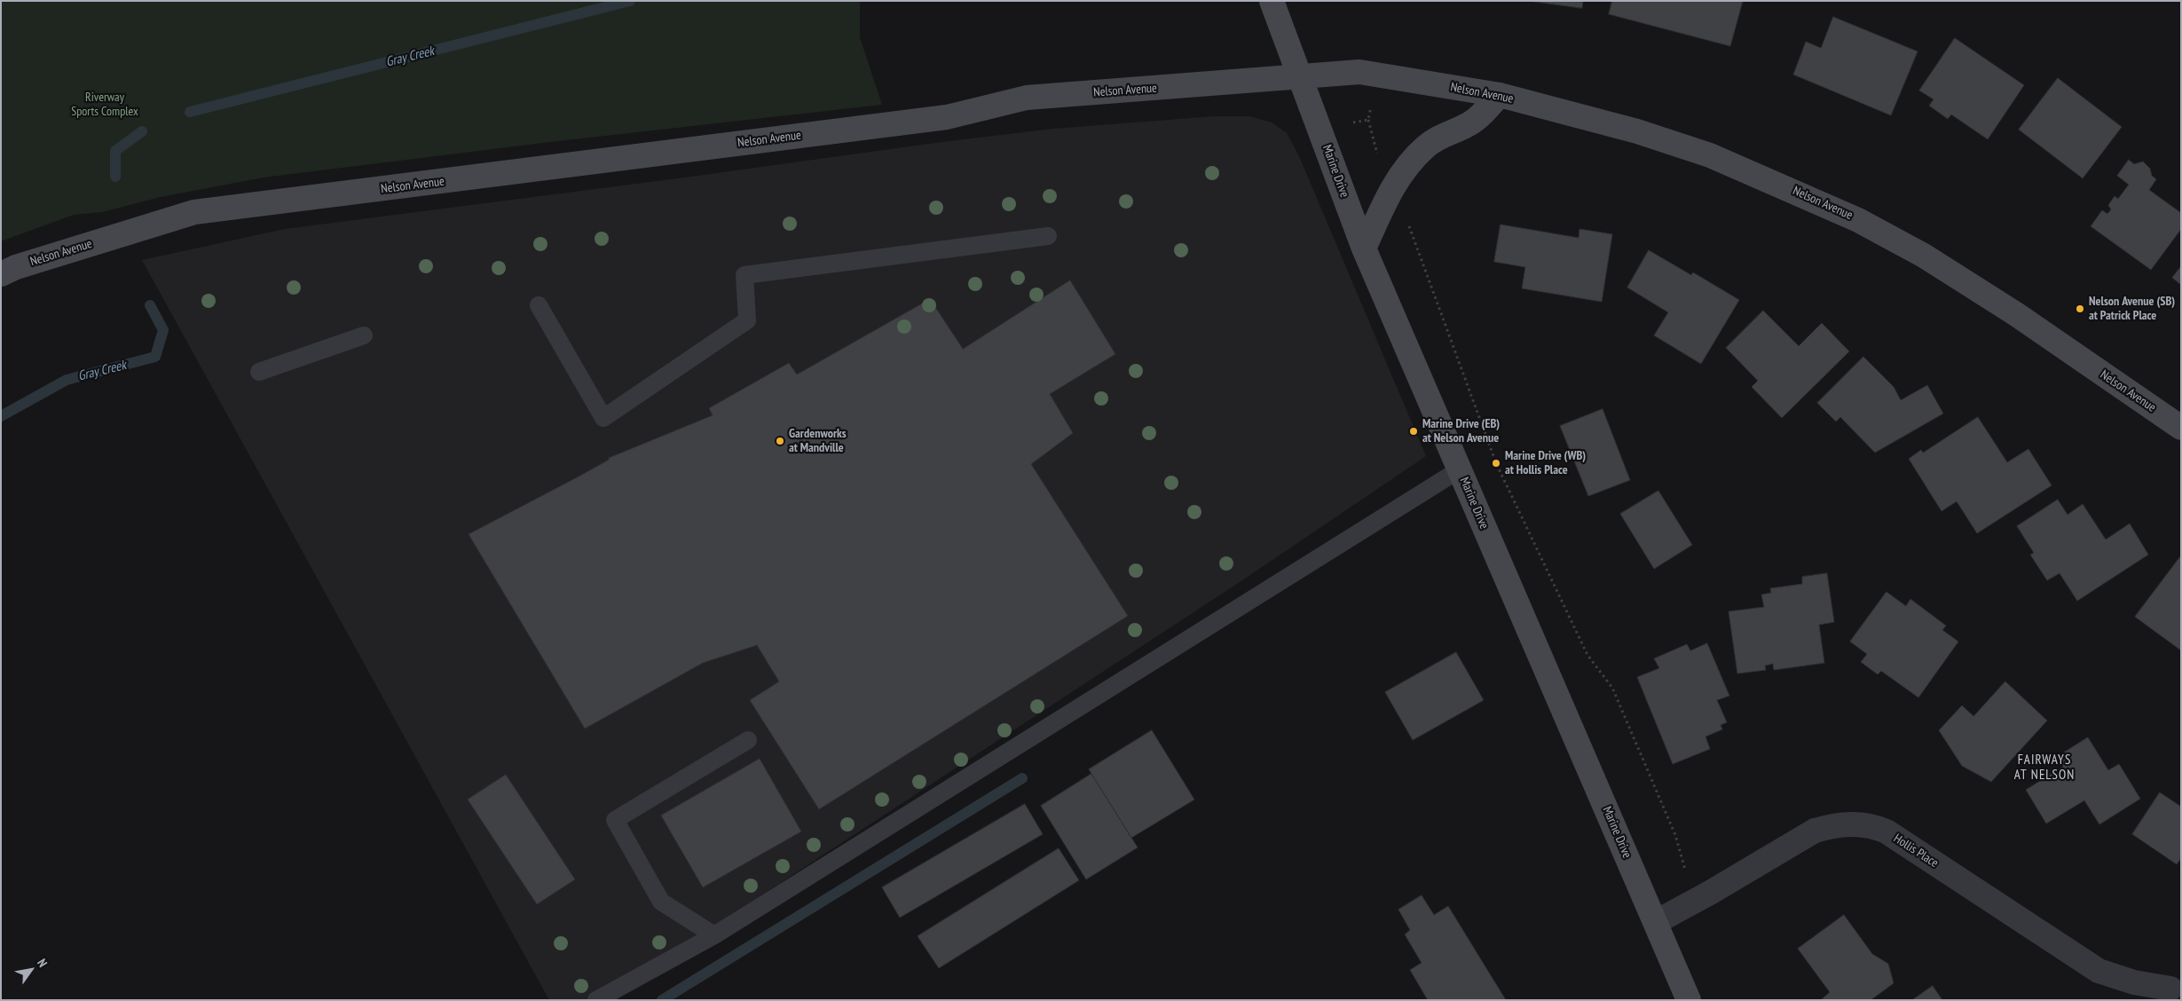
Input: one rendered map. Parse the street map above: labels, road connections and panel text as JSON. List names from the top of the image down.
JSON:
{
  "streets": {
    "street": ["Nelson Avenue", "Marine Drive", "Hollis Place"]
  },
  "crossings": [
    ["Nelson Avenue", "Marine Drive"],
    ["Marine Drive", "Hollis Place"]
  ],
  "districts": ["FAIRWAYS AT NELSON"],
  "water": ["Gray Creek"],
  "parks": ["Riverway Sports Complex"],
  "places": [
    "Nelson Avenue (SB) at Patrick Place",
    "Marine Drive (EB) at Nelson Avenue",
    "Gardenworks at Mandville",
    "Marine Drive (WB) at Hollis Place"
  ],
  "north": "top right"
}
